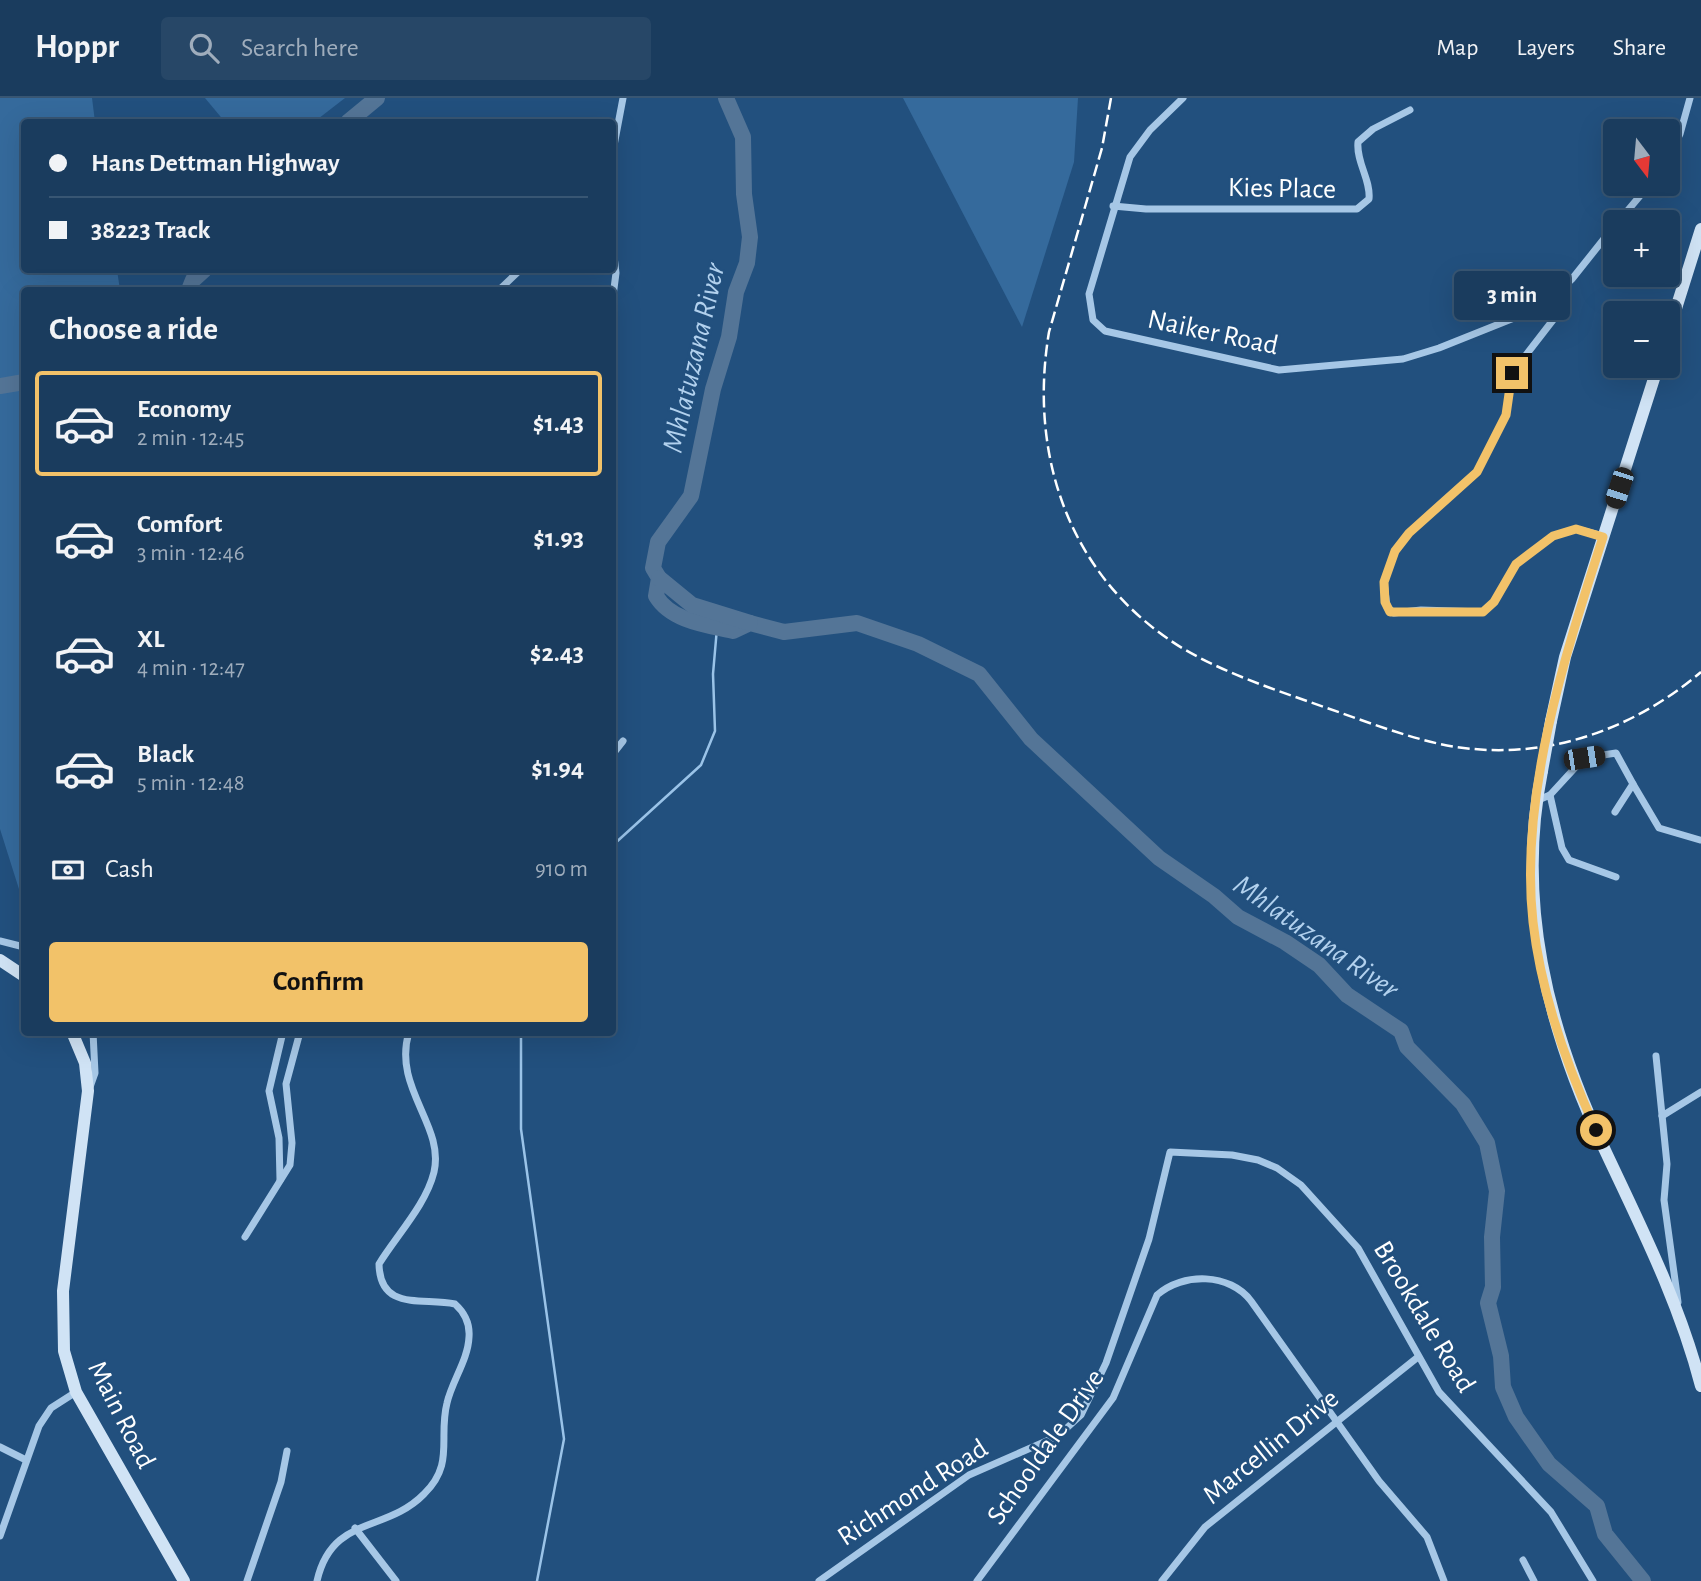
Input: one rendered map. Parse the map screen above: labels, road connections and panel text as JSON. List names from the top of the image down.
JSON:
{
  "streets": {
    "street": [
      "Kies Place",
      "Naiker Road",
      "Brookdale Road",
      "Main Road",
      "Schooldale Drive",
      "Marcellin Drive",
      "Richmond Road"
    ]
  },
  "crossings": [
    ["Kies Place", "Naiker Road"],
    ["Brookdale Road", "Marcellin Drive"],
    ["Brookdale Road", "Richmond Road"],
    ["Schooldale Drive", "Marcellin Drive"]
  ],
  "water": ["Mhlatuzana River"],
  "north": "bottom",
  "page": {
    "header": "Hoppr",
    "search": "Search here",
    "nav": ["Map", "Layers", "Share"],
    "map_buttons": ["+", "−"],
    "banner": ["Hans Dettman Highway", "38223 Track"],
    "bubble": "3 min",
    "heading": "Choose a ride",
    "list": [
      {
        "name": "Economy",
        "note": "2 min · 12:45",
        "value": "$1.43"
      },
      {
        "name": "Comfort",
        "note": "3 min · 12:46",
        "value": "$1.93"
      },
      {
        "name": "XL",
        "note": "4 min · 12:47",
        "value": "$2.43"
      },
      {
        "name": "Black",
        "note": "5 min · 12:48",
        "value": "$1.94"
      }
    ],
    "pay": ["Cash", "910 m"],
    "buttons": "Confirm"
  }
}
